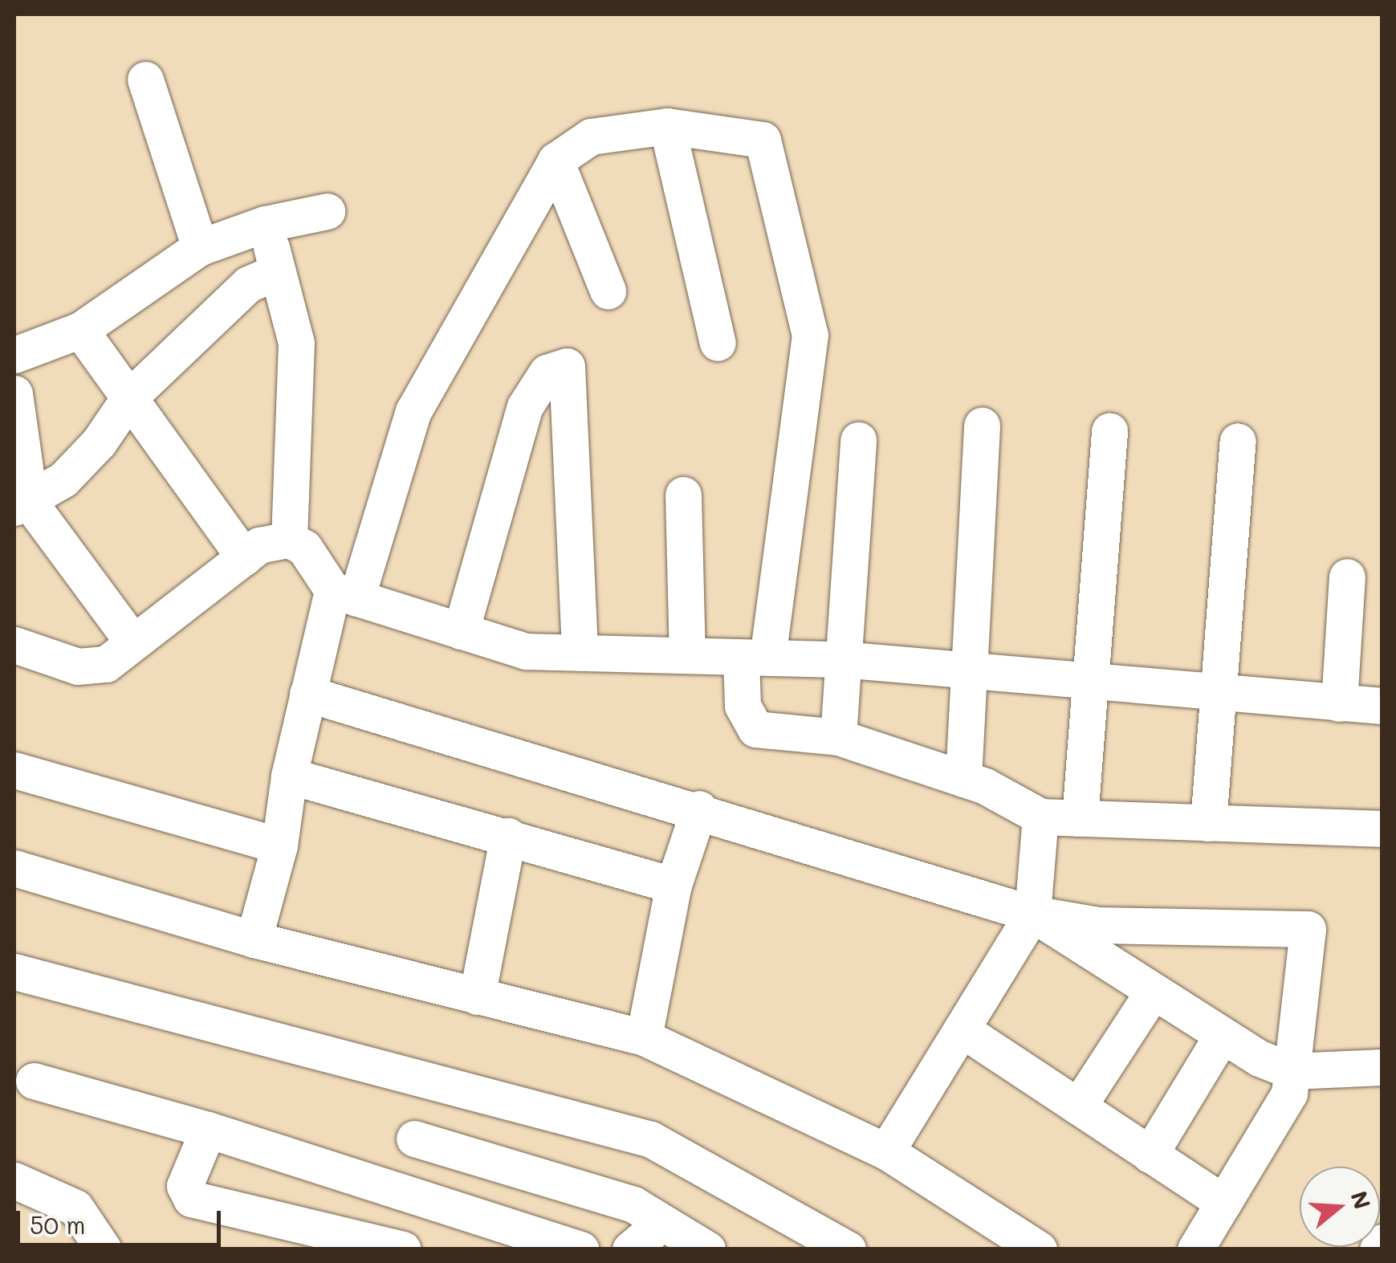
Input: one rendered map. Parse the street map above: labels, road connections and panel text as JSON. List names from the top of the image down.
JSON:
{
  "scale_bar": "50 m",
  "north": "right"
}
